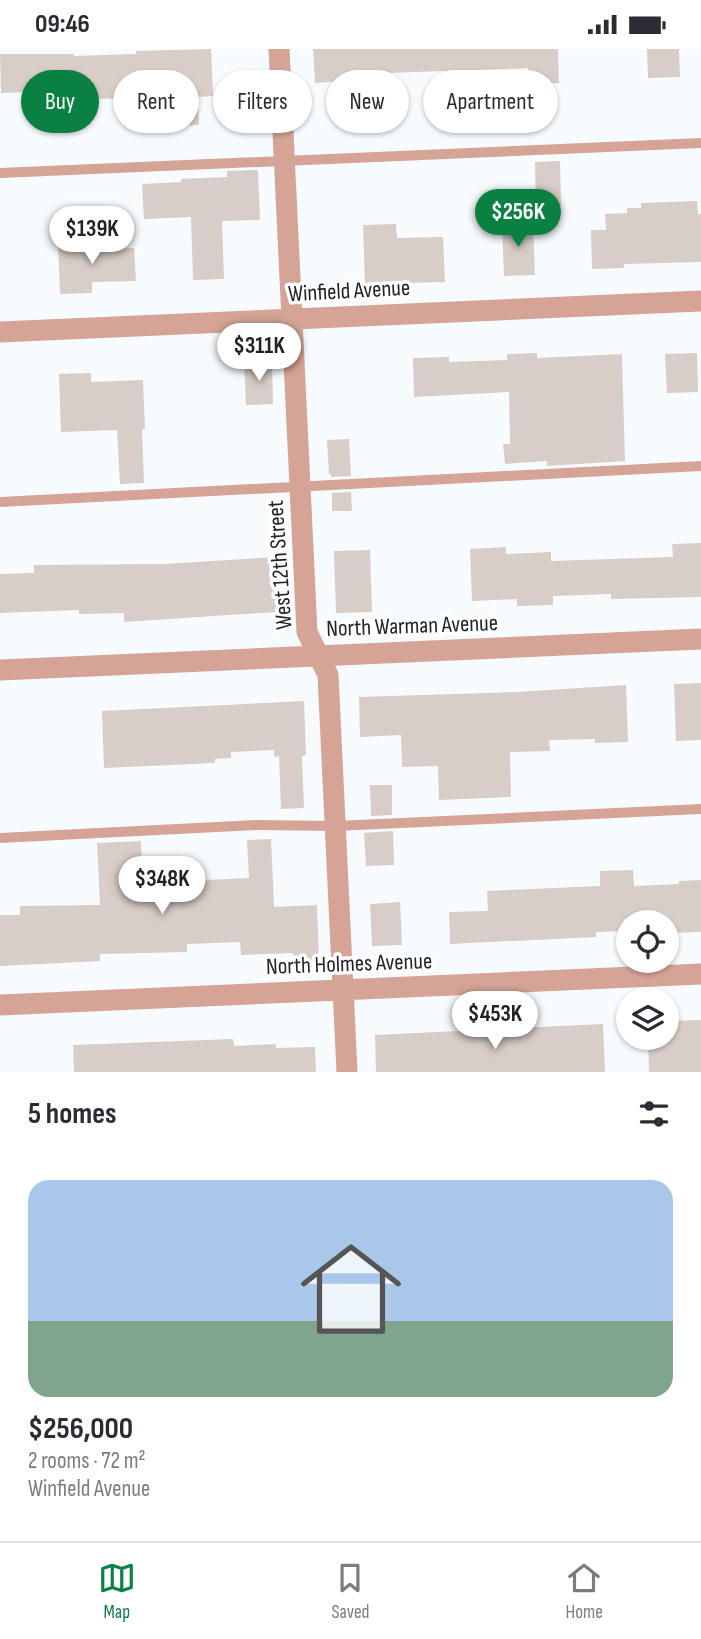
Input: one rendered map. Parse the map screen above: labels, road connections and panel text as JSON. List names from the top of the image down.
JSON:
{
  "streets": {
    "street": [
      "Winfield Avenue",
      "West 12th Street",
      "North Warman Avenue",
      "North Holmes Avenue"
    ]
  },
  "crossings": [
    ["Winfield Avenue", "West 12th Street"],
    ["West 12th Street", "North Warman Avenue"],
    ["West 12th Street", "North Holmes Avenue"]
  ],
  "page": {
    "status": "09:46",
    "chip": [
      "Buy",
      "Rent",
      "Filters",
      "New",
      "Apartment"
    ],
    "price": [
      "$256K",
      "$139K",
      "$311K",
      "$348K",
      "$453K"
    ],
    "heading": "5 homes",
    "list": [
      {
        "name": "$256,000",
        "note": "2 rooms · 72 m² · Winfield Avenue"
      }
    ],
    "tabs": ["Map", "Saved", "Home"]
  }
}
